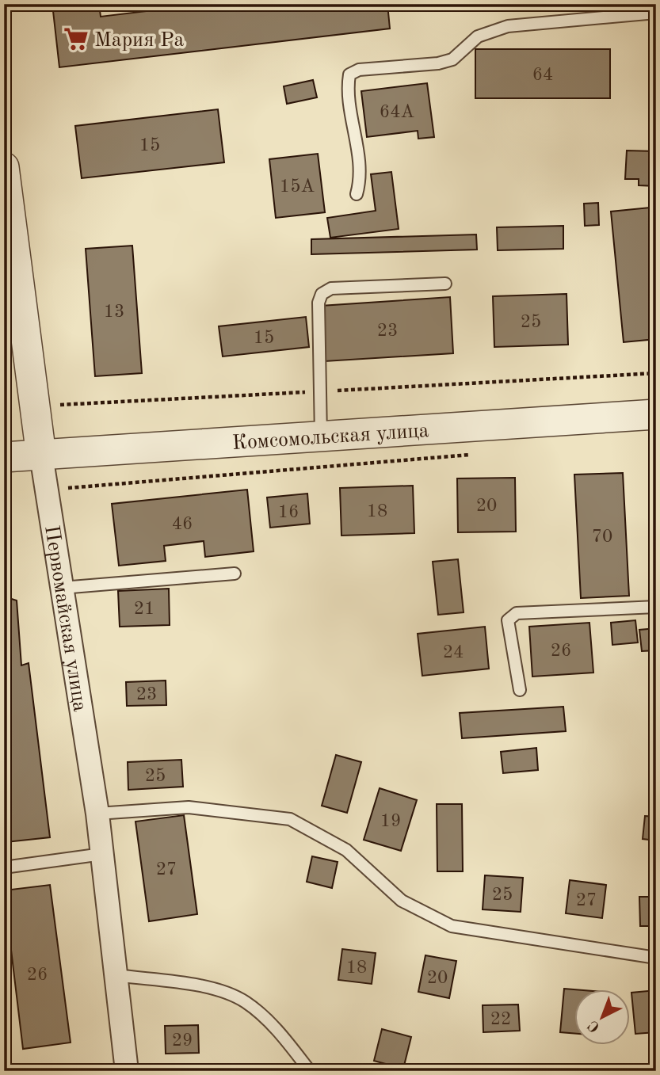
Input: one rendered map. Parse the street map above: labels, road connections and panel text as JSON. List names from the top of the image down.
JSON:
{
  "streets": {
    "street": ["Комсомольская улица", "Первомайская улица"]
  },
  "crossings": [
    ["Комсомольская улица", "Первомайская улица"]
  ],
  "places": {
    "supermarket": ["Мария Ра"]
  },
  "house_numbers": [
    "64",
    "64А",
    "15",
    "15А",
    "13",
    "25",
    "23",
    "15",
    "20",
    "18",
    "16",
    "46",
    "70",
    "21",
    "26",
    "24",
    "23",
    "25",
    "19",
    "27",
    "25",
    "27",
    "18",
    "26",
    "20",
    "22",
    "29"
  ],
  "north": "bottom left"
}
